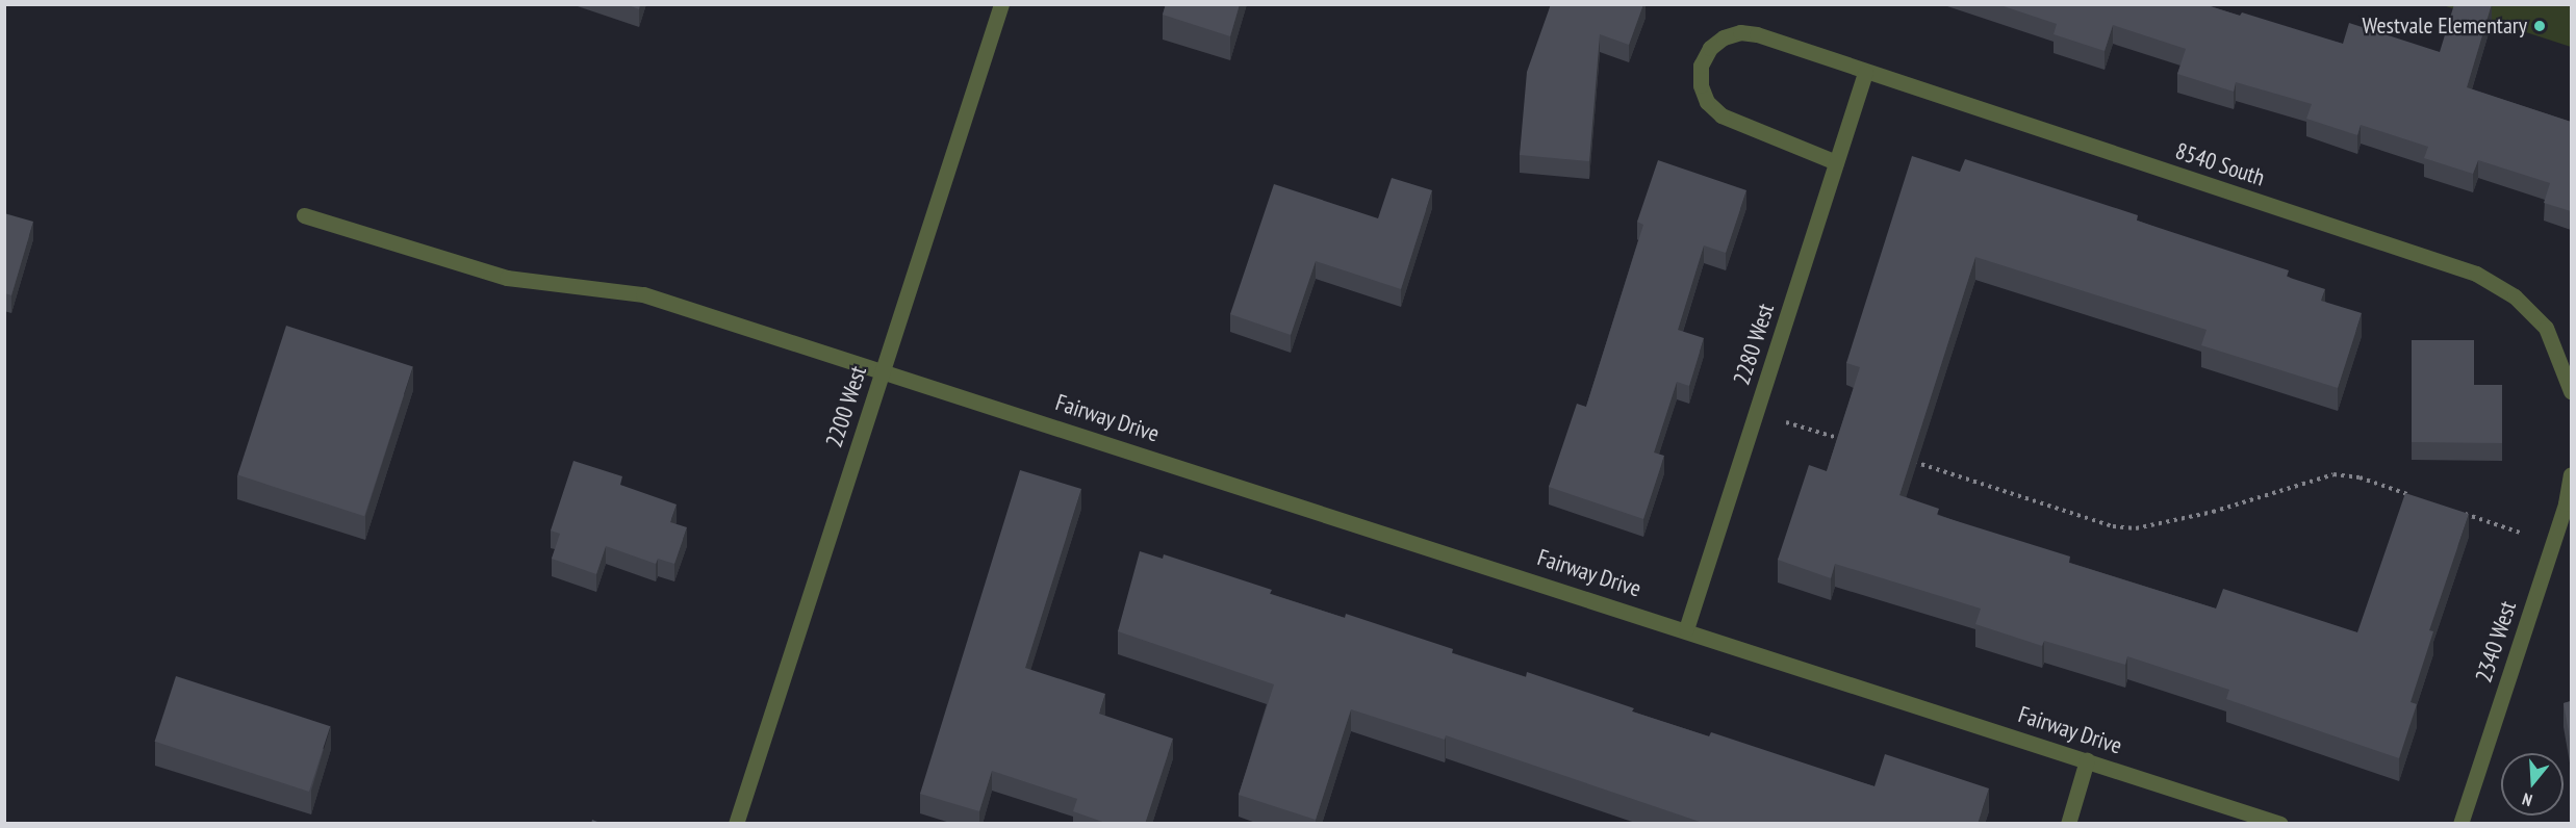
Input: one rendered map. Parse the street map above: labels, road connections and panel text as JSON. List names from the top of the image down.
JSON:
{
  "streets": {
    "street": [
      "8540 South",
      "2280 West",
      "2200 West",
      "Fairway Drive",
      "2340 West"
    ]
  },
  "crossings": [
    ["8540 South", "2280 West"],
    ["2280 West", "Fairway Drive"],
    ["2200 West", "Fairway Drive"]
  ],
  "places": ["Westvale Elementary"],
  "north": "bottom"
}
